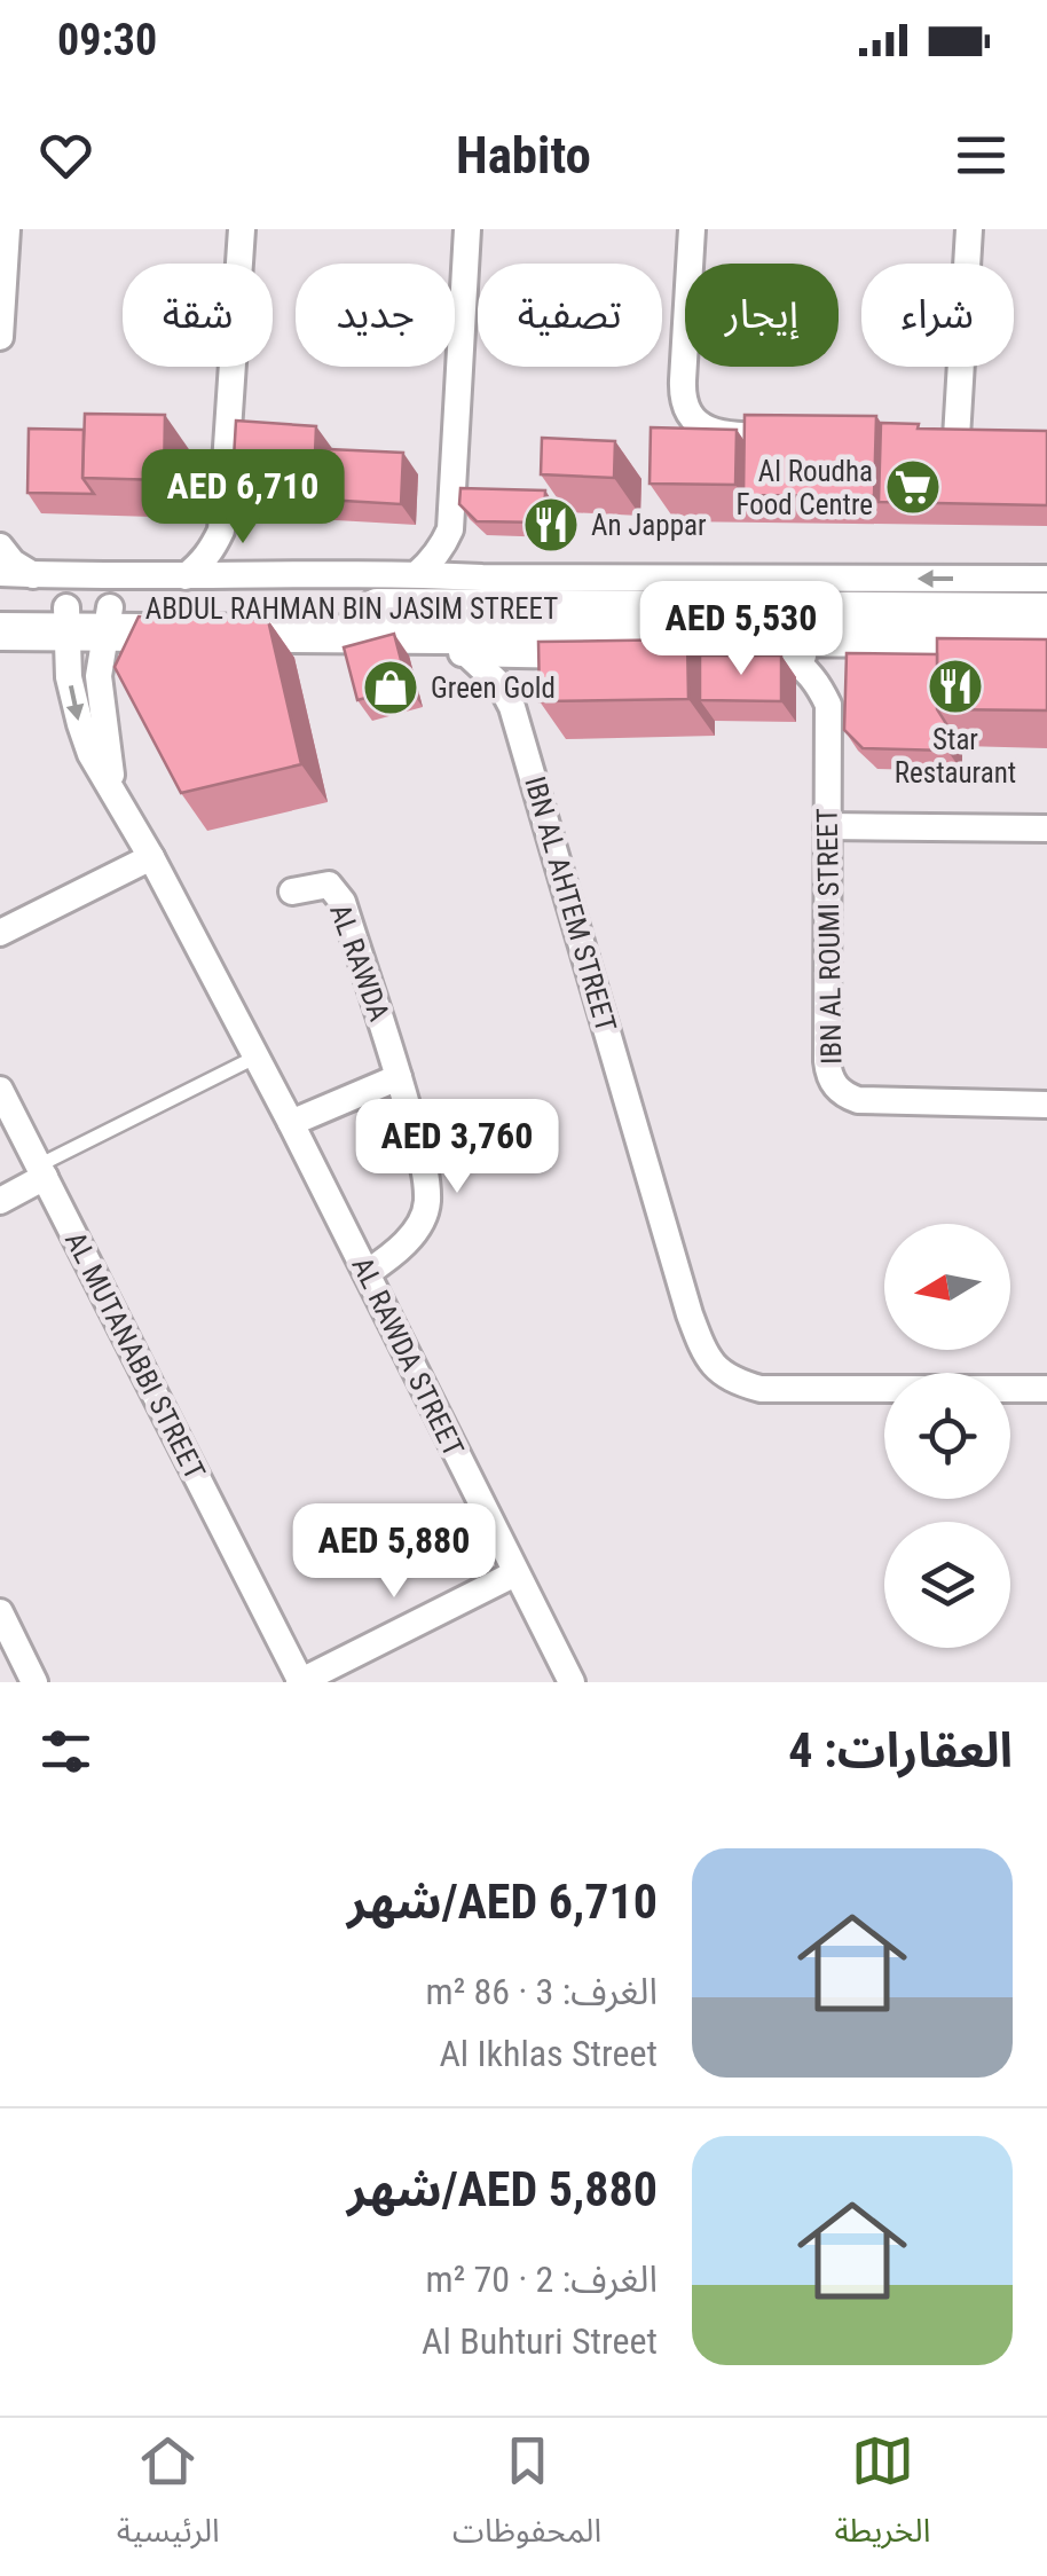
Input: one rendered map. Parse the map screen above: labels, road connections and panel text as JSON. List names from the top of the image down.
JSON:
{
  "streets": {
    "main road": ["ABDUL RAHMAN BIN JASIM STREET"],
    "street": [
      "IBN AL AHTEM STREET",
      "IBN AL ROUMI STREET",
      "AL RAWDA",
      "AL MUTANABBI STREET",
      "AL RAWDA STREET"
    ]
  },
  "crossings": [
    ["ABDUL RAHMAN BIN JASIM STREET", "IBN AL AHTEM STREET"],
    ["ABDUL RAHMAN BIN JASIM STREET", "IBN AL ROUMI STREET"],
    ["ABDUL RAHMAN BIN JASIM STREET", "AL RAWDA STREET"],
    ["AL RAWDA", "AL RAWDA STREET"]
  ],
  "places": {
    "supermarket": ["Al Roudha Food Centre"],
    "restaurant": ["An Jappar", "Star Restaurant"],
    "shop": ["Green Gold"]
  },
  "north": "left",
  "page": {
    "status": "09:30",
    "header": "Habito",
    "chip": [
      "شراء",
      "إيجار",
      "تصفية",
      "جديد",
      "شقة"
    ],
    "price": [
      "AED 6,710",
      "AED 5,530",
      "AED 3,760",
      "AED 5,880"
    ],
    "heading": "العقارات: 4",
    "list": [
      {
        "name": "AED 6,710/شهر",
        "note": "الغرف: 3 · 86 m² · Al Ikhlas Street"
      },
      {
        "name": "AED 5,880/شهر",
        "note": "الغرف: 2 · 70 m² · Al Buhturi Street"
      }
    ],
    "tabs": ["الخريطة", "المحفوظات", "الرئيسية"]
  }
}
